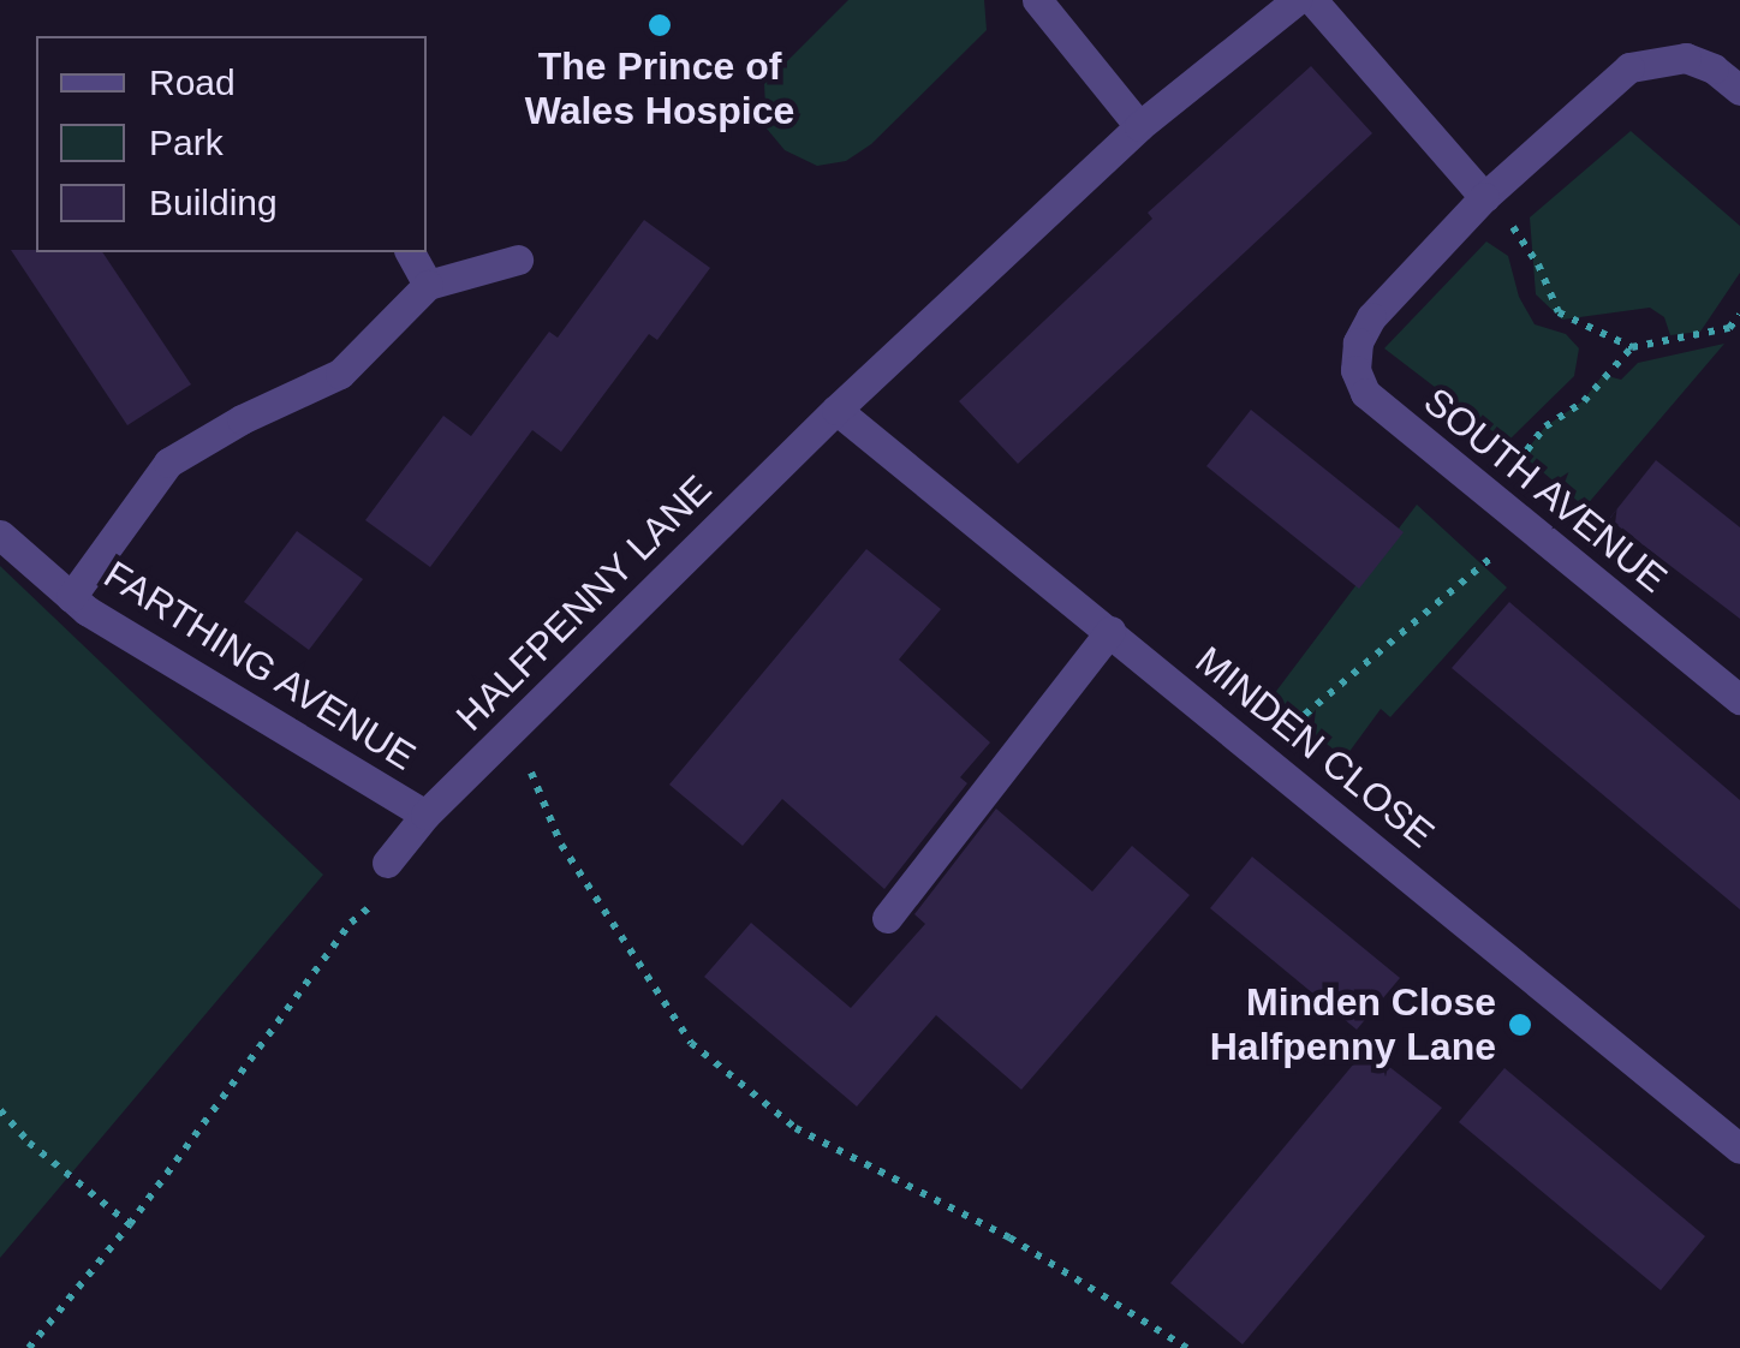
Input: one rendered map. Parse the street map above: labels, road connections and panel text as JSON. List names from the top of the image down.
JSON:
{
  "streets": {
    "street": [
      "SOUTH AVENUE",
      "HALFPENNY LANE",
      "FARTHING AVENUE",
      "MINDEN CLOSE"
    ]
  },
  "crossings": [
    ["HALFPENNY LANE", "FARTHING AVENUE"],
    ["HALFPENNY LANE", "MINDEN CLOSE"]
  ],
  "places": ["The Prince of Wales Hospice", "Minden Close Halfpenny Lane"],
  "legend": ["Road", "Park", "Building"]
}
